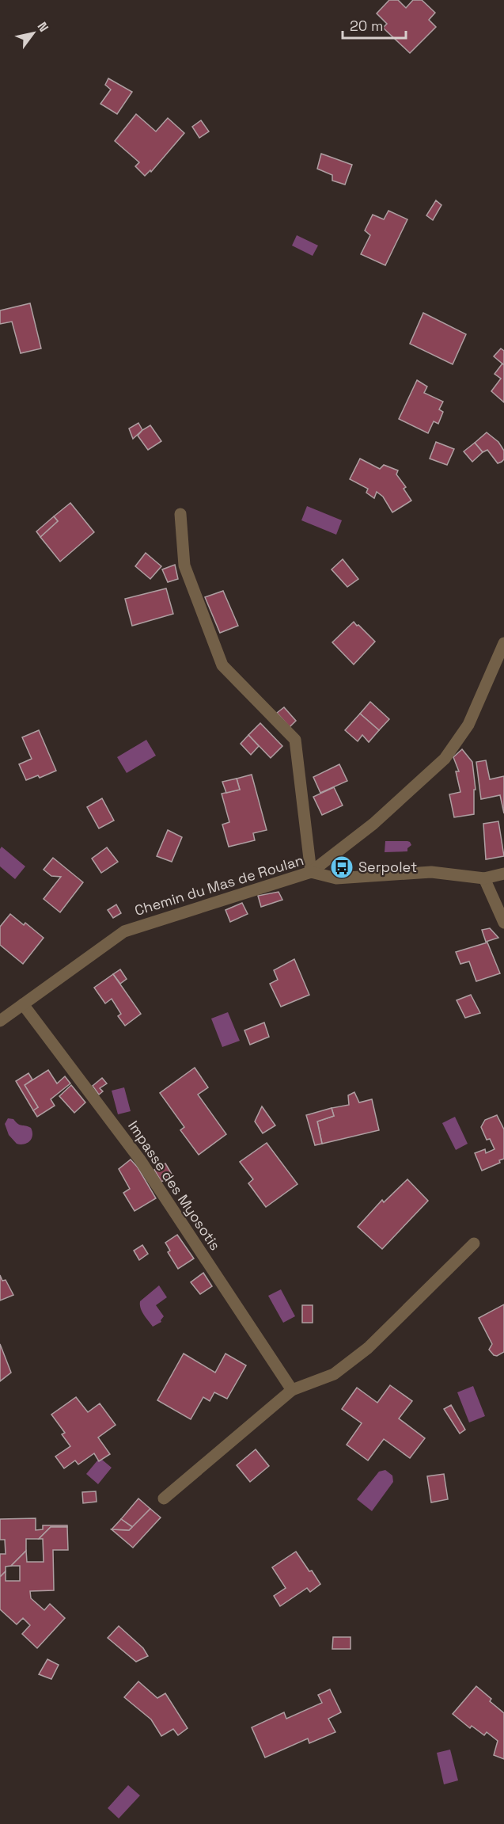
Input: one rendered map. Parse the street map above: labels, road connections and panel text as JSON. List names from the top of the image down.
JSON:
{
  "streets": {
    "street": ["Chemin du Mas de Roulan", "Impasse des Myosotis"]
  },
  "crossings": [
    ["Chemin du Mas de Roulan", "Impasse des Myosotis"]
  ],
  "places": {
    "bus stop": ["Serpolet"]
  },
  "scale_bar": "20 m",
  "north": "top right"
}
